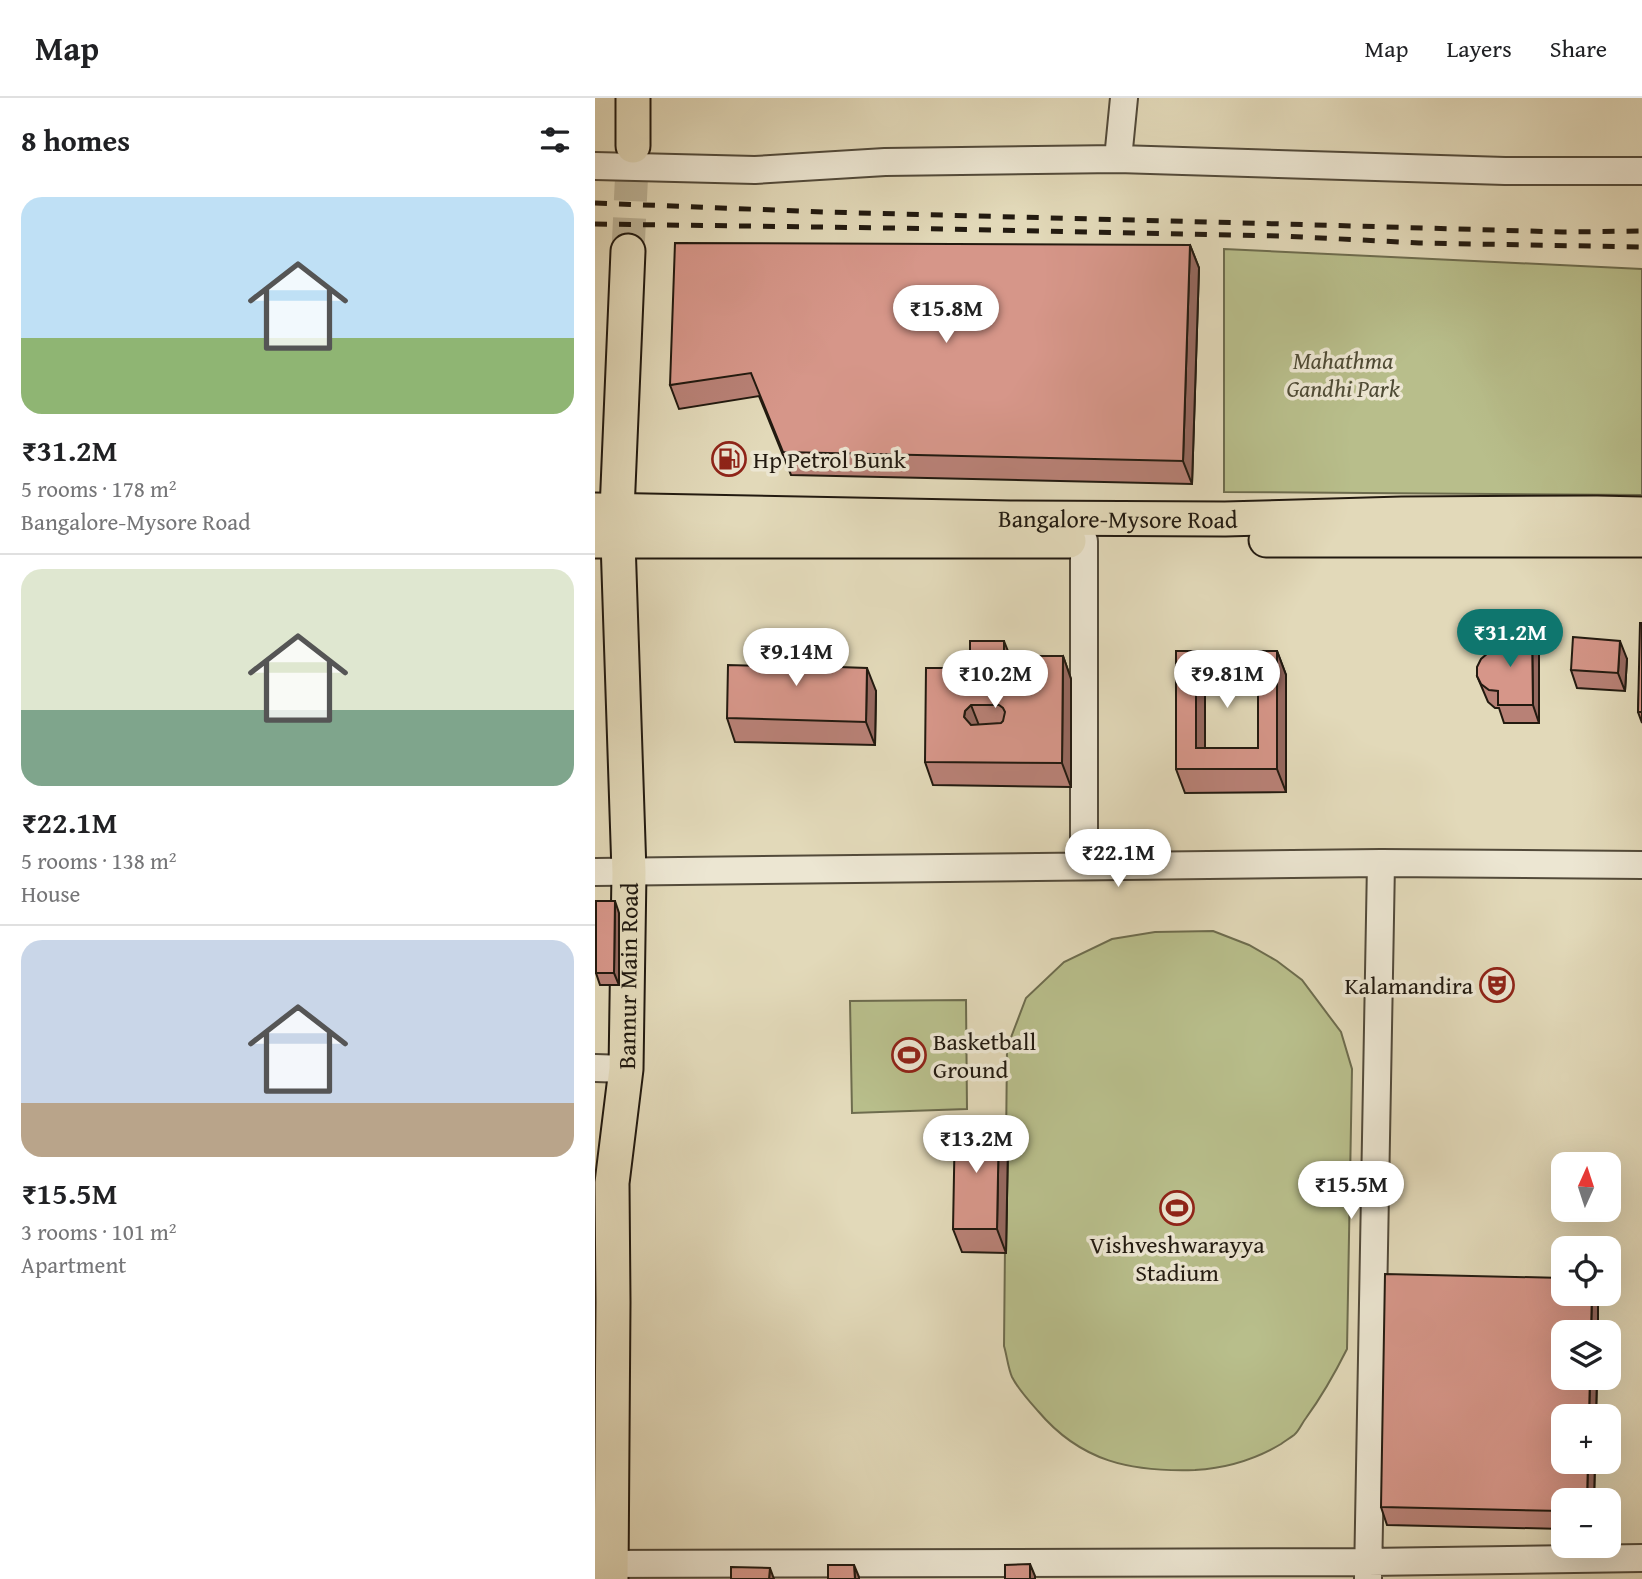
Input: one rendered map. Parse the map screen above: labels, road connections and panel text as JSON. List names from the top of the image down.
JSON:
{
  "streets": {
    "main road": ["Bangalore-Mysore Road", "Bannur Main Road"]
  },
  "crossings": [
    ["Bangalore-Mysore Road", "Bannur Main Road"]
  ],
  "parks": ["Mahathma Gandhi Park"],
  "places": {
    "fuel station": ["Hp Petrol Bunk"],
    "theatre": ["Kalamandira"],
    "sports": ["Basketball Ground", "Vishveshwarayya Stadium"]
  },
  "north": "top",
  "page": {
    "header": "Map",
    "nav": ["Map", "Layers", "Share"],
    "heading": "8 homes",
    "list": [
      {
        "name": "₹31.2M",
        "note": "5 rooms · 178 m² · Bangalore-Mysore Road"
      },
      {
        "name": "₹22.1M",
        "note": "5 rooms · 138 m² · House"
      },
      {
        "name": "₹15.5M",
        "note": "3 rooms · 101 m² · Apartment"
      }
    ],
    "price": [
      "₹15.8M",
      "₹31.2M",
      "₹9.14M",
      "₹10.2M",
      "₹9.81M",
      "₹22.1M",
      "₹13.2M",
      "₹15.5M"
    ],
    "map_buttons": ["+", "−"]
  }
}
